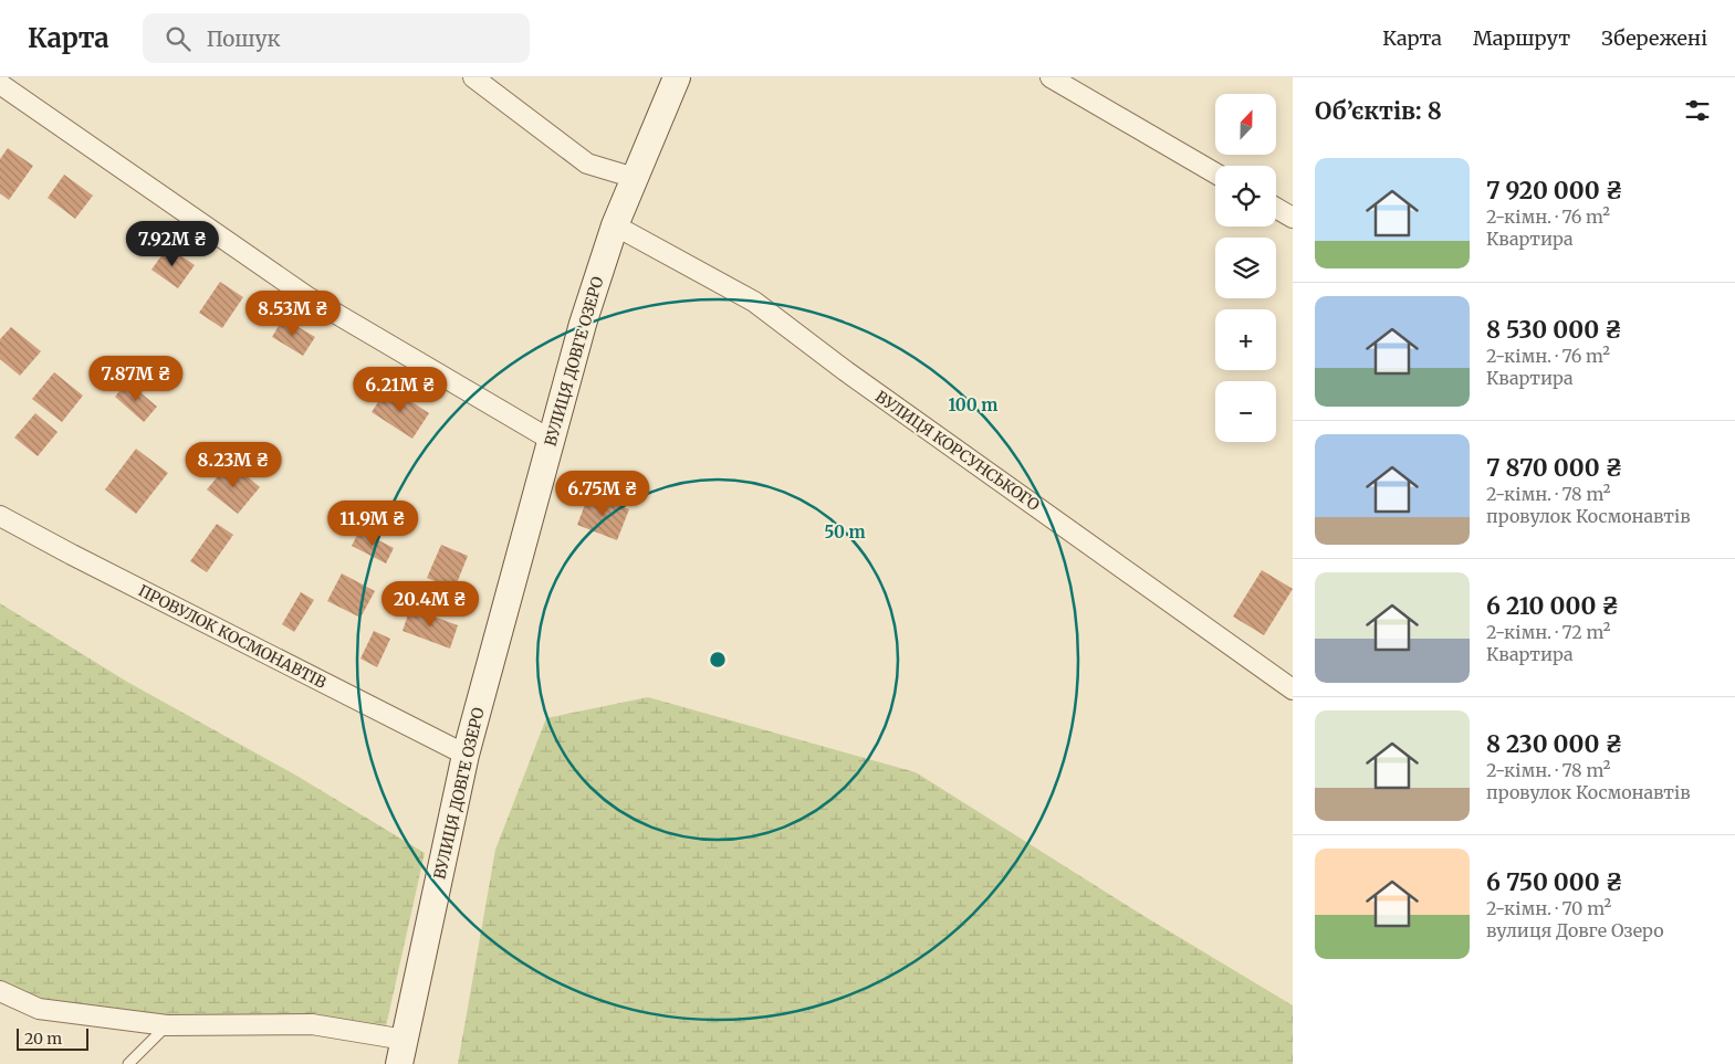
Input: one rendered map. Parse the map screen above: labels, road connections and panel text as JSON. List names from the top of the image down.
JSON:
{
  "streets": {
    "street": ["ВУЛИЦЯ ДОВГЕ ОЗЕРО", "ВУЛИЦЯ КОРСУНСЬКОГО", "ПРОВУЛОК КОСМОНАВТІВ"]
  },
  "crossings": [
    ["ВУЛИЦЯ ДОВГЕ ОЗЕРО", "ВУЛИЦЯ КОРСУНСЬКОГО"],
    ["ВУЛИЦЯ ДОВГЕ ОЗЕРО", "ПРОВУЛОК КОСМОНАВТІВ"]
  ],
  "scale_bar": "20 m",
  "north": "top",
  "page": {
    "header": "Карта",
    "search": "Пошук",
    "nav": ["Карта", "Маршрут", "Збережені"],
    "heading": "Об’єктів: 8",
    "map_buttons": ["+", "−"],
    "list": [
      {
        "name": "7 920 000 ₴",
        "note": "2-кімн. · 76 m² · Квартира"
      },
      {
        "name": "8 530 000 ₴",
        "note": "2-кімн. · 76 m² · Квартира"
      },
      {
        "name": "7 870 000 ₴",
        "note": "2-кімн. · 78 m² · провулок Космонавтів"
      },
      {
        "name": "6 210 000 ₴",
        "note": "2-кімн. · 72 m² · Квартира"
      },
      {
        "name": "8 230 000 ₴",
        "note": "2-кімн. · 78 m² · провулок Космонавтів"
      },
      {
        "name": "6 750 000 ₴",
        "note": "2-кімн. · 70 m² · вулиця Довге Озеро"
      }
    ],
    "price": [
      "7.92M ₴",
      "8.53M ₴",
      "7.87M ₴",
      "6.21M ₴",
      "8.23M ₴",
      "6.75M ₴",
      "11.9M ₴",
      "20.4M ₴"
    ],
    "scale": "20 m"
  },
  "rings": ["100 m", "50 m"]
}
